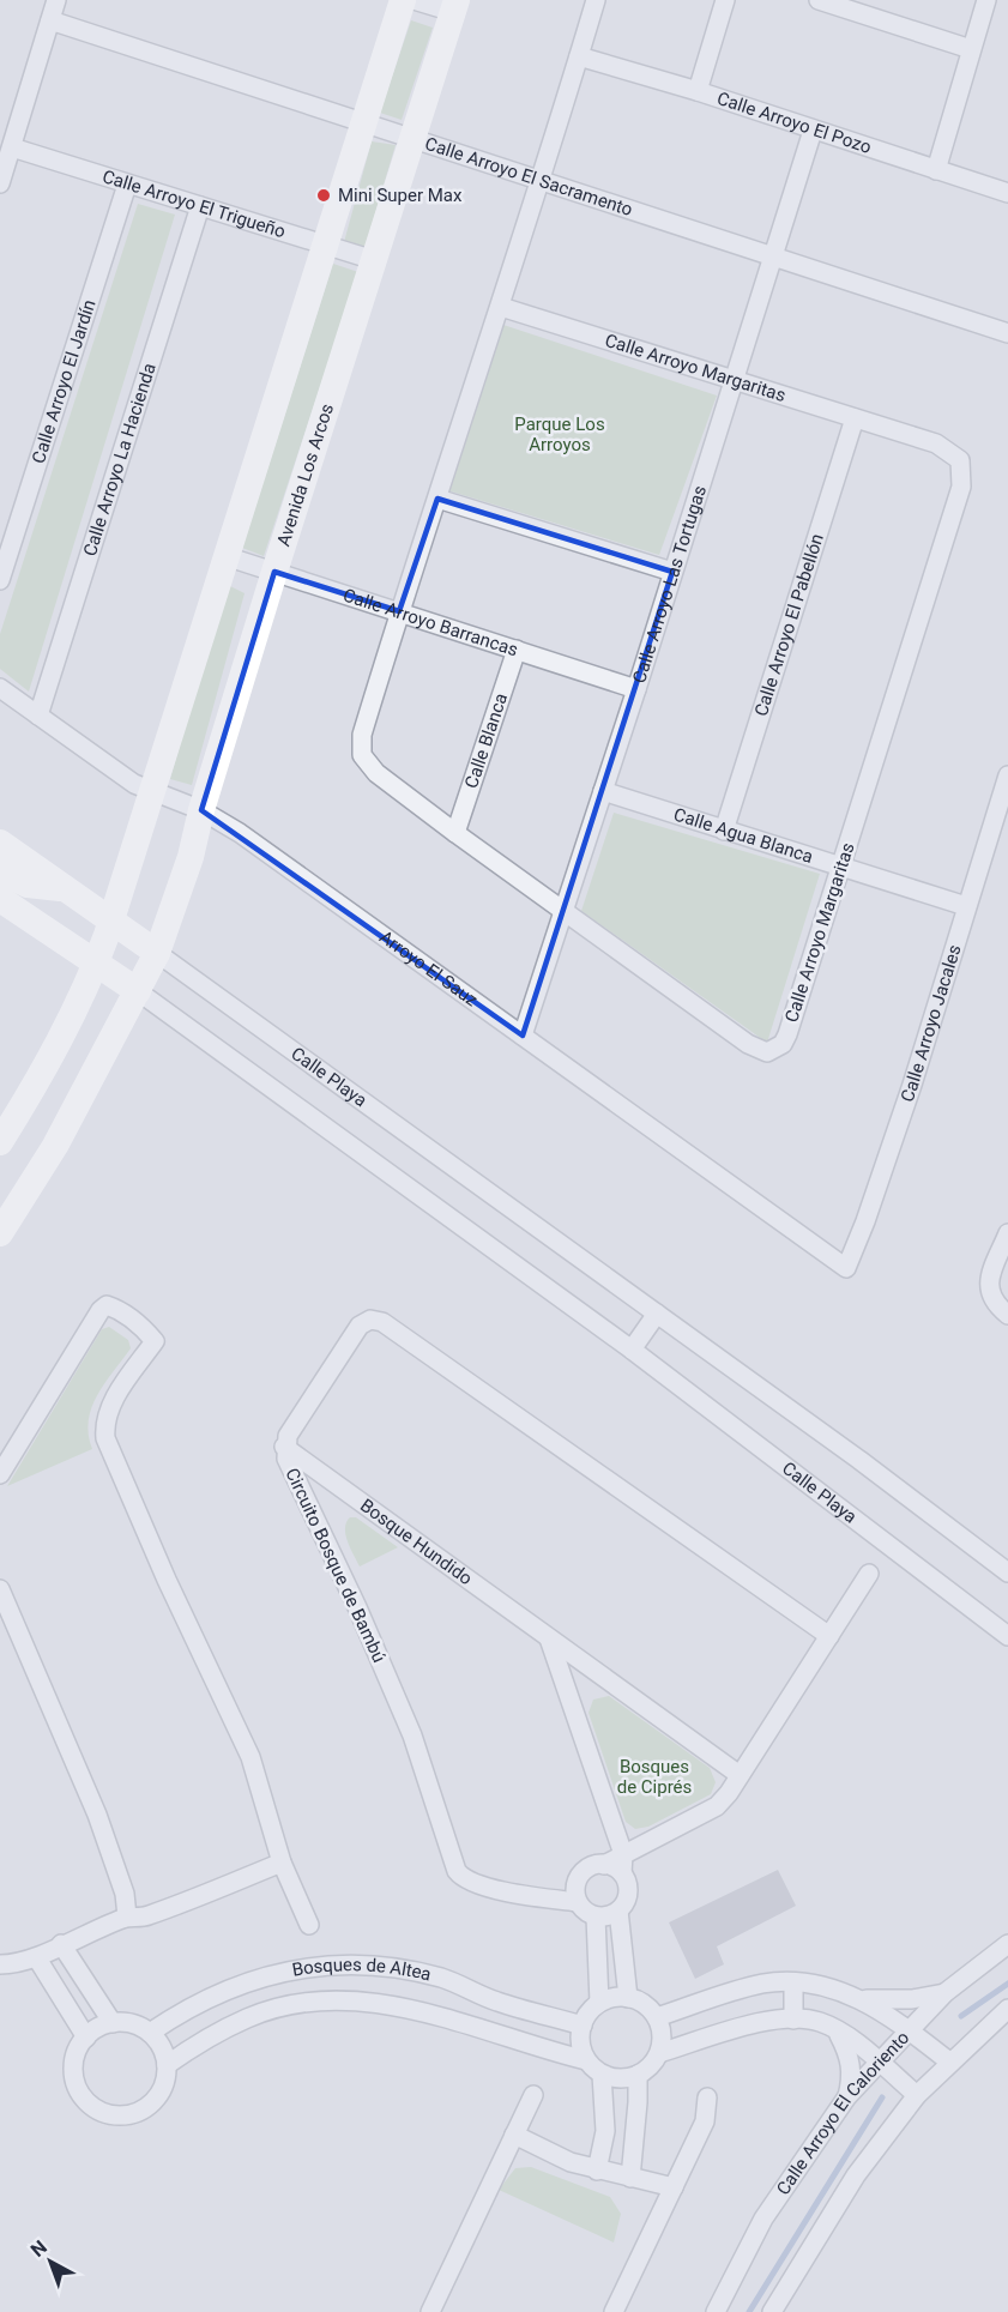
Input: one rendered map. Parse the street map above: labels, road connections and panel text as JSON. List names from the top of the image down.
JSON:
{
  "streets": {
    "street": [
      "Calle Arroyo El Pozo",
      "Calle Arroyo El Sacramento",
      "Calle Arroyo El Trigueño",
      "Calle Arroyo Margaritas",
      "Calle Arroyo El Jardín",
      "Calle Arroyo La Hacienda",
      "Avenida Los Arcos",
      "Calle Arroyo Las Tortugas",
      "Calle Arroyo Barrancas",
      "Calle Arroyo El Pabellón",
      "Calle Blanca",
      "Calle Agua Blanca",
      "Arroyo El Sauz",
      "Calle Arroyo Jacales",
      "Calle Playa",
      "Bosque Hundido",
      "Circuito Bosque de Bambú",
      "Bosques de Altea",
      "Calle Arroyo El Caloriento"
    ]
  },
  "crossings": [
    ["Calle Arroyo El Pozo", "Calle Arroyo Margaritas"],
    ["Calle Arroyo El Pozo", "Calle Arroyo Las Tortugas"],
    ["Calle Arroyo El Sacramento", "Calle Arroyo Margaritas"],
    ["Calle Arroyo El Sacramento", "Avenida Los Arcos"],
    ["Calle Arroyo El Sacramento", "Calle Arroyo Las Tortugas"],
    ["Calle Arroyo El Trigueño", "Calle Arroyo El Jardín"],
    ["Calle Arroyo El Trigueño", "Calle Arroyo La Hacienda"],
    ["Calle Arroyo El Trigueño", "Avenida Los Arcos"],
    ["Calle Arroyo Margaritas", "Calle Arroyo Las Tortugas"],
    ["Calle Arroyo Margaritas", "Calle Arroyo Barrancas"],
    ["Calle Arroyo Margaritas", "Calle Arroyo El Pabellón"],
    ["Calle Arroyo Margaritas", "Calle Blanca"],
    ["Calle Arroyo Margaritas", "Calle Agua Blanca"],
    ["Calle Arroyo La Hacienda", "Arroyo El Sauz"],
    ["Avenida Los Arcos", "Calle Arroyo Barrancas"],
    ["Avenida Los Arcos", "Arroyo El Sauz"],
    ["Avenida Los Arcos", "Calle Playa"],
    ["Calle Arroyo Las Tortugas", "Calle Arroyo Barrancas"],
    ["Calle Arroyo Las Tortugas", "Calle Agua Blanca"],
    ["Calle Arroyo Las Tortugas", "Arroyo El Sauz"],
    ["Calle Arroyo Barrancas", "Calle Blanca"],
    ["Calle Arroyo El Pabellón", "Calle Agua Blanca"],
    ["Calle Agua Blanca", "Calle Arroyo Jacales"],
    ["Arroyo El Sauz", "Calle Arroyo Jacales"],
    ["Bosque Hundido", "Circuito Bosque de Bambú"]
  ],
  "parks": ["Parque Los Arroyos", "Bosques de Ciprés"],
  "places": ["Mini Super Max"],
  "north": "top left"
}
